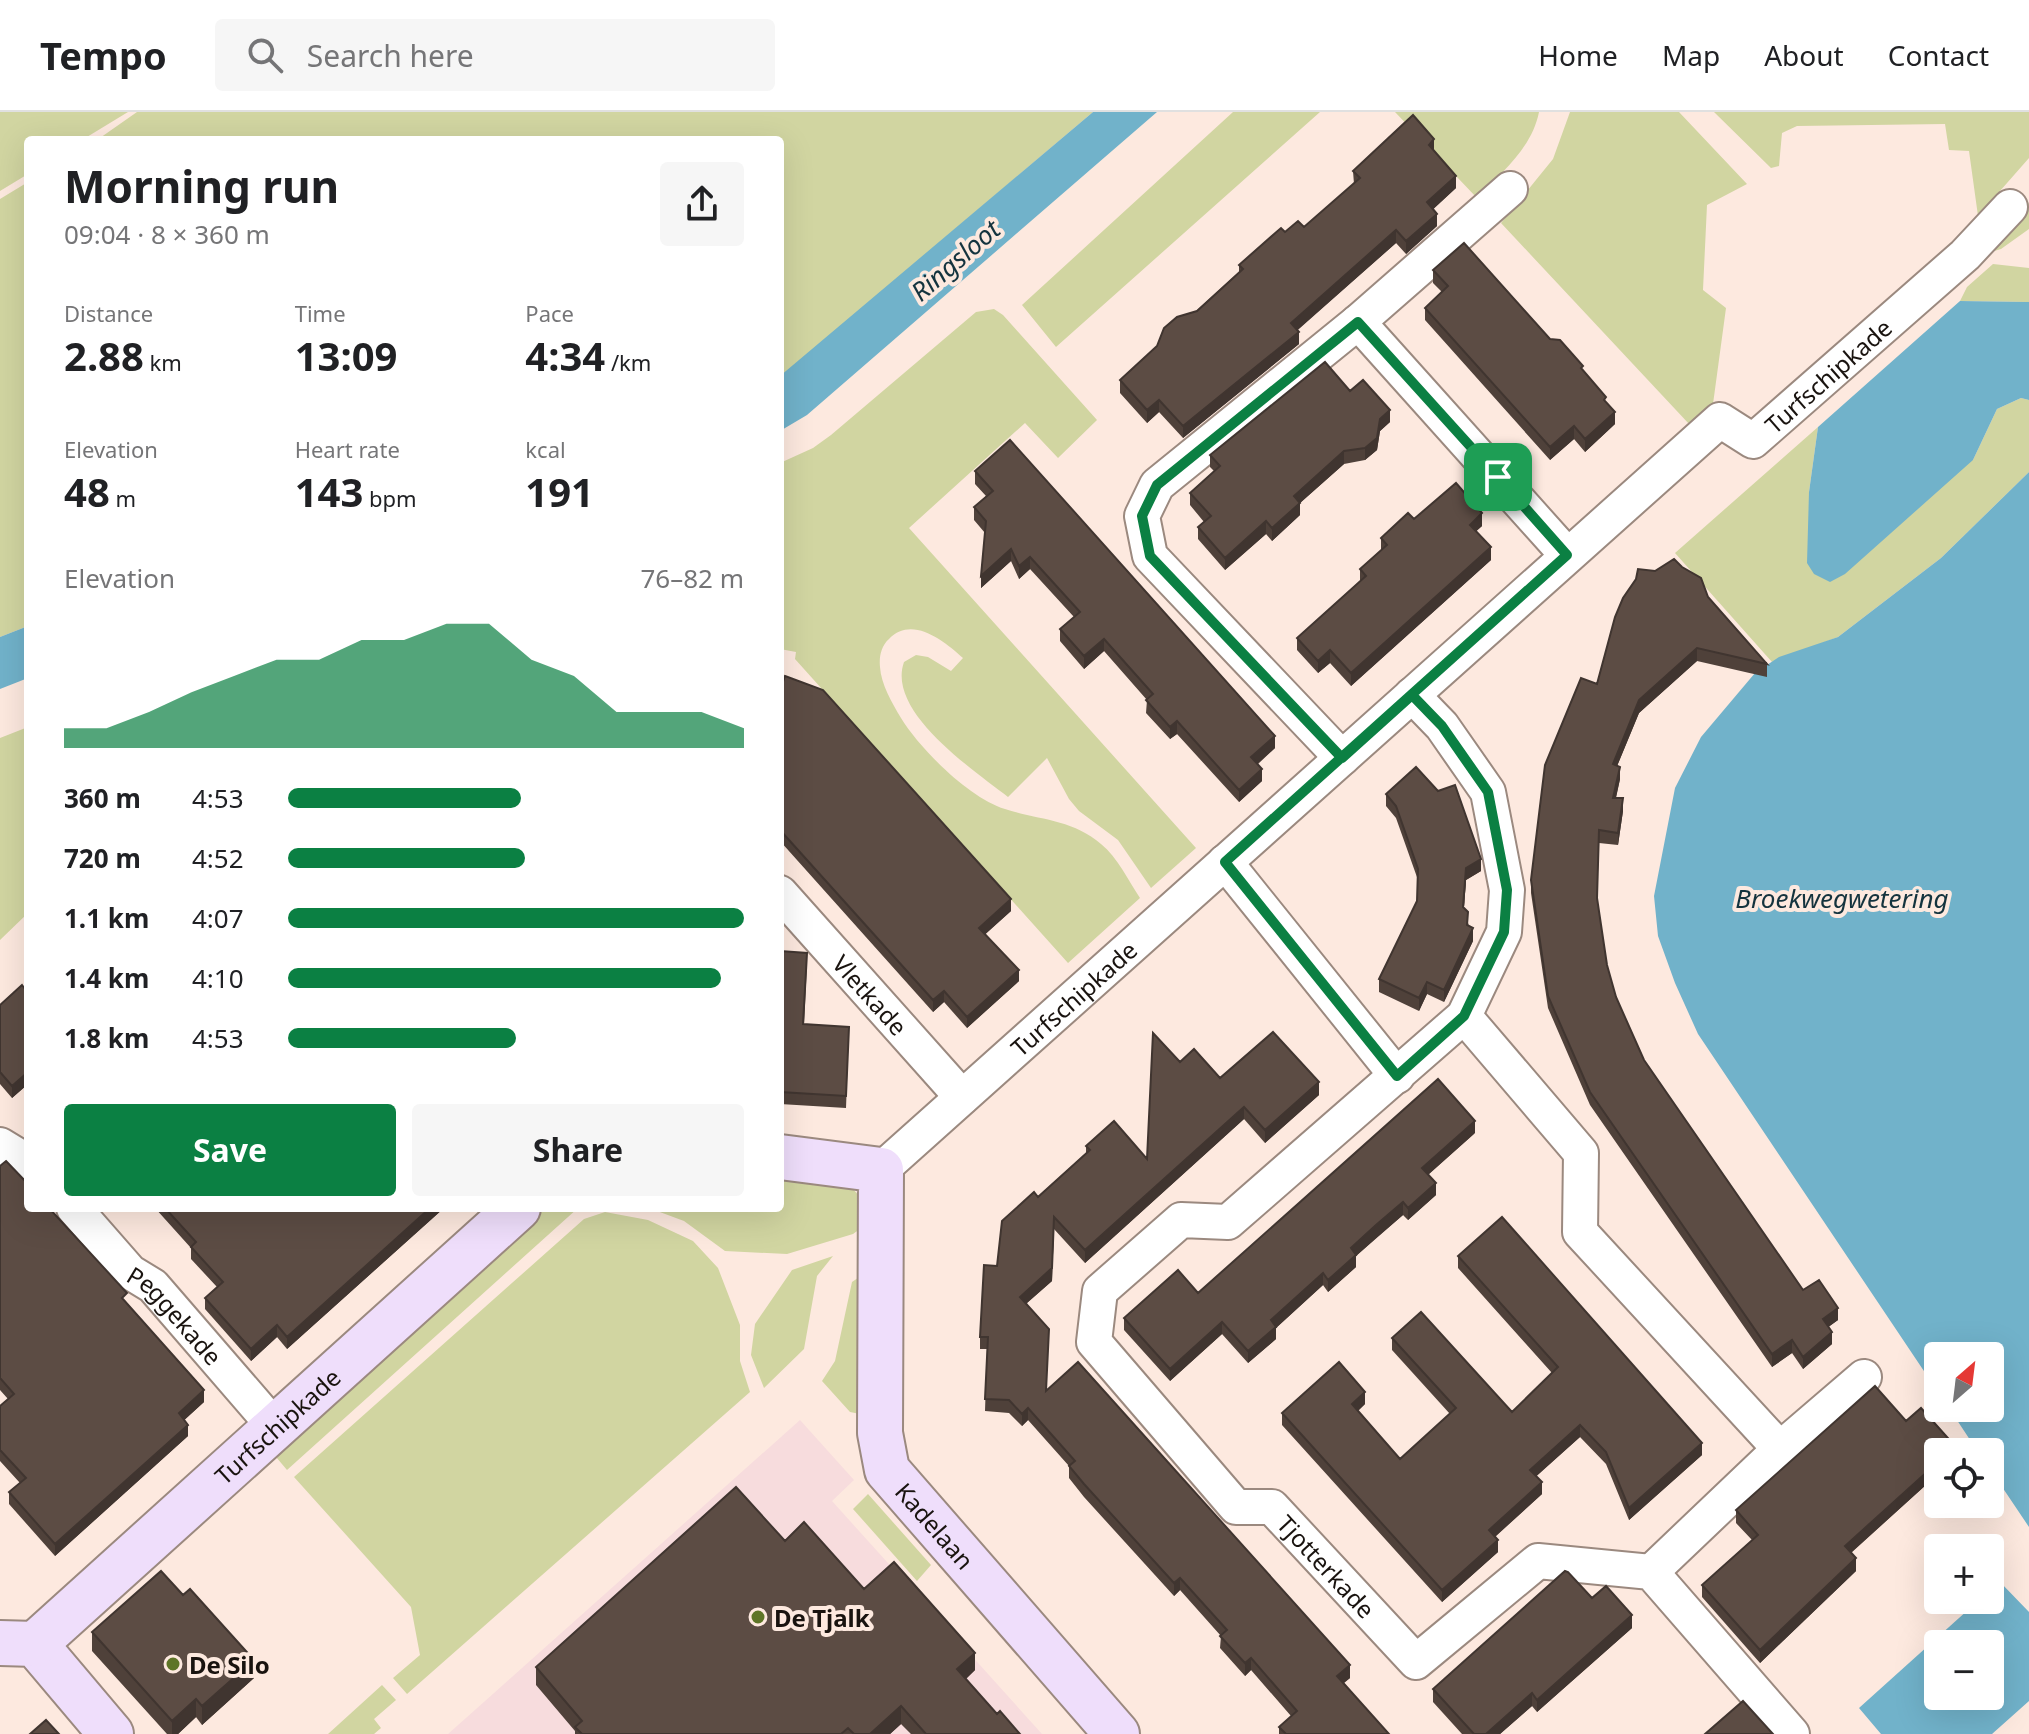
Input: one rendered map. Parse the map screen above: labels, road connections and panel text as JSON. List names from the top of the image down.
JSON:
{
  "streets": {
    "street": [
      "Turfschipkade",
      "Vletkade",
      "Peggekade",
      "Kadelaan",
      "Tjotterkade"
    ]
  },
  "crossings": [
    ["Turfschipkade", "Vletkade"],
    ["Turfschipkade", "Peggekade"],
    ["Turfschipkade", "Kadelaan"],
    ["Turfschipkade", "Tjotterkade"]
  ],
  "water": ["Ringsloot", "Broekwegwetering"],
  "places": ["De Tjalk", "De Silo"],
  "north": "top right",
  "page": {
    "header": "Tempo",
    "search": "Search here",
    "nav": [
      "Home",
      "Map",
      "About",
      "Contact"
    ],
    "heading": ["Morning run", "09:04 · 8 × 360 m"],
    "stats": [
      ["Distance", "2.88 km"],
      ["Time", "13:09"],
      ["Pace", "4:34 /km"],
      ["Elevation", "48 m"],
      ["Heart rate", "143 bpm"],
      ["kcal", "191"]
    ],
    "chart": ["Elevation", "76–82 m"],
    "list": [
      {
        "name": "360 m",
        "note": "4:53"
      },
      {
        "name": "720 m",
        "note": "4:52"
      },
      {
        "name": "1.1 km",
        "note": "4:07"
      },
      {
        "name": "1.4 km",
        "note": "4:10"
      },
      {
        "name": "1.8 km",
        "note": "4:53"
      }
    ],
    "buttons": ["Save", "Share"],
    "map_buttons": ["+", "−"]
  }
}
